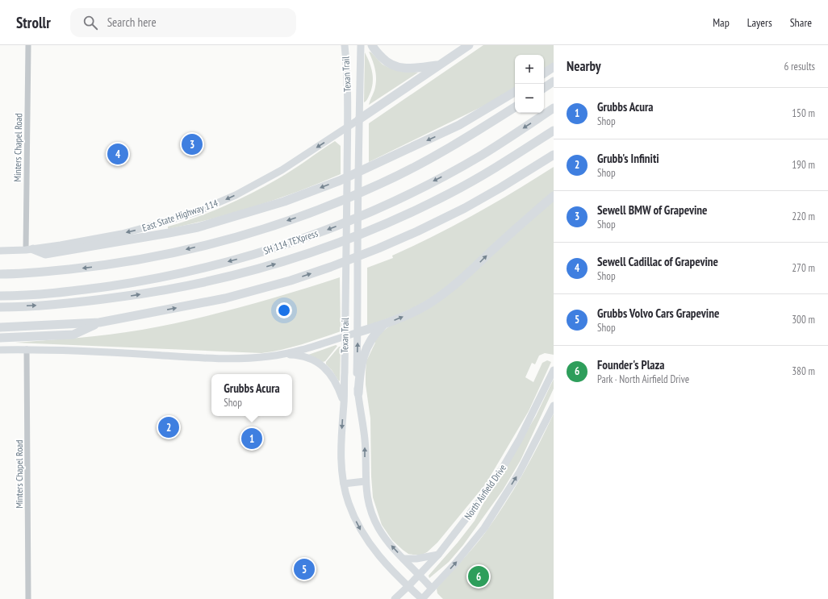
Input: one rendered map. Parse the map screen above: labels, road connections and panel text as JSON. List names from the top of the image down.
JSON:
{
  "streets": {
    "highway": ["SH 114 TEXpress"],
    "main road": ["Texan Trail", "East State Highway 114", "North Airfield Drive"],
    "street": ["Minters Chapel Road"]
  },
  "crossings": [
    ["Texan Trail", "East State Highway 114"],
    ["Texan Trail", "North Airfield Drive"],
    ["Minters Chapel Road", "East State Highway 114"]
  ],
  "one_way": ["East State Highway 114"],
  "page": {
    "header": "Strollr",
    "search": "Search here",
    "nav": ["Map", "Layers", "Share"],
    "heading": ["Nearby", "6 results"],
    "map_buttons": ["+", "−"],
    "list": [
      {
        "mark": "1",
        "name": "Grubbs Acura",
        "note": "Shop",
        "value": "150 m"
      },
      {
        "mark": "2",
        "name": "Grubb's Infiniti",
        "note": "Shop",
        "value": "190 m"
      },
      {
        "mark": "3",
        "name": "Sewell BMW of Grapevine",
        "note": "Shop",
        "value": "220 m"
      },
      {
        "mark": "4",
        "name": "Sewell Cadillac of Grapevine",
        "note": "Shop",
        "value": "270 m"
      },
      {
        "mark": "5",
        "name": "Grubbs Volvo Cars Grapevine",
        "note": "Shop",
        "value": "300 m"
      },
      {
        "mark": "6",
        "name": "Founder's Plaza",
        "note": "Park · North Airfield Drive",
        "value": "380 m"
      }
    ],
    "pins": [
      "3",
      "4",
      "2",
      "1",
      "5",
      "6"
    ],
    "popup": ["Grubbs Acura", "Shop"]
  }
}
